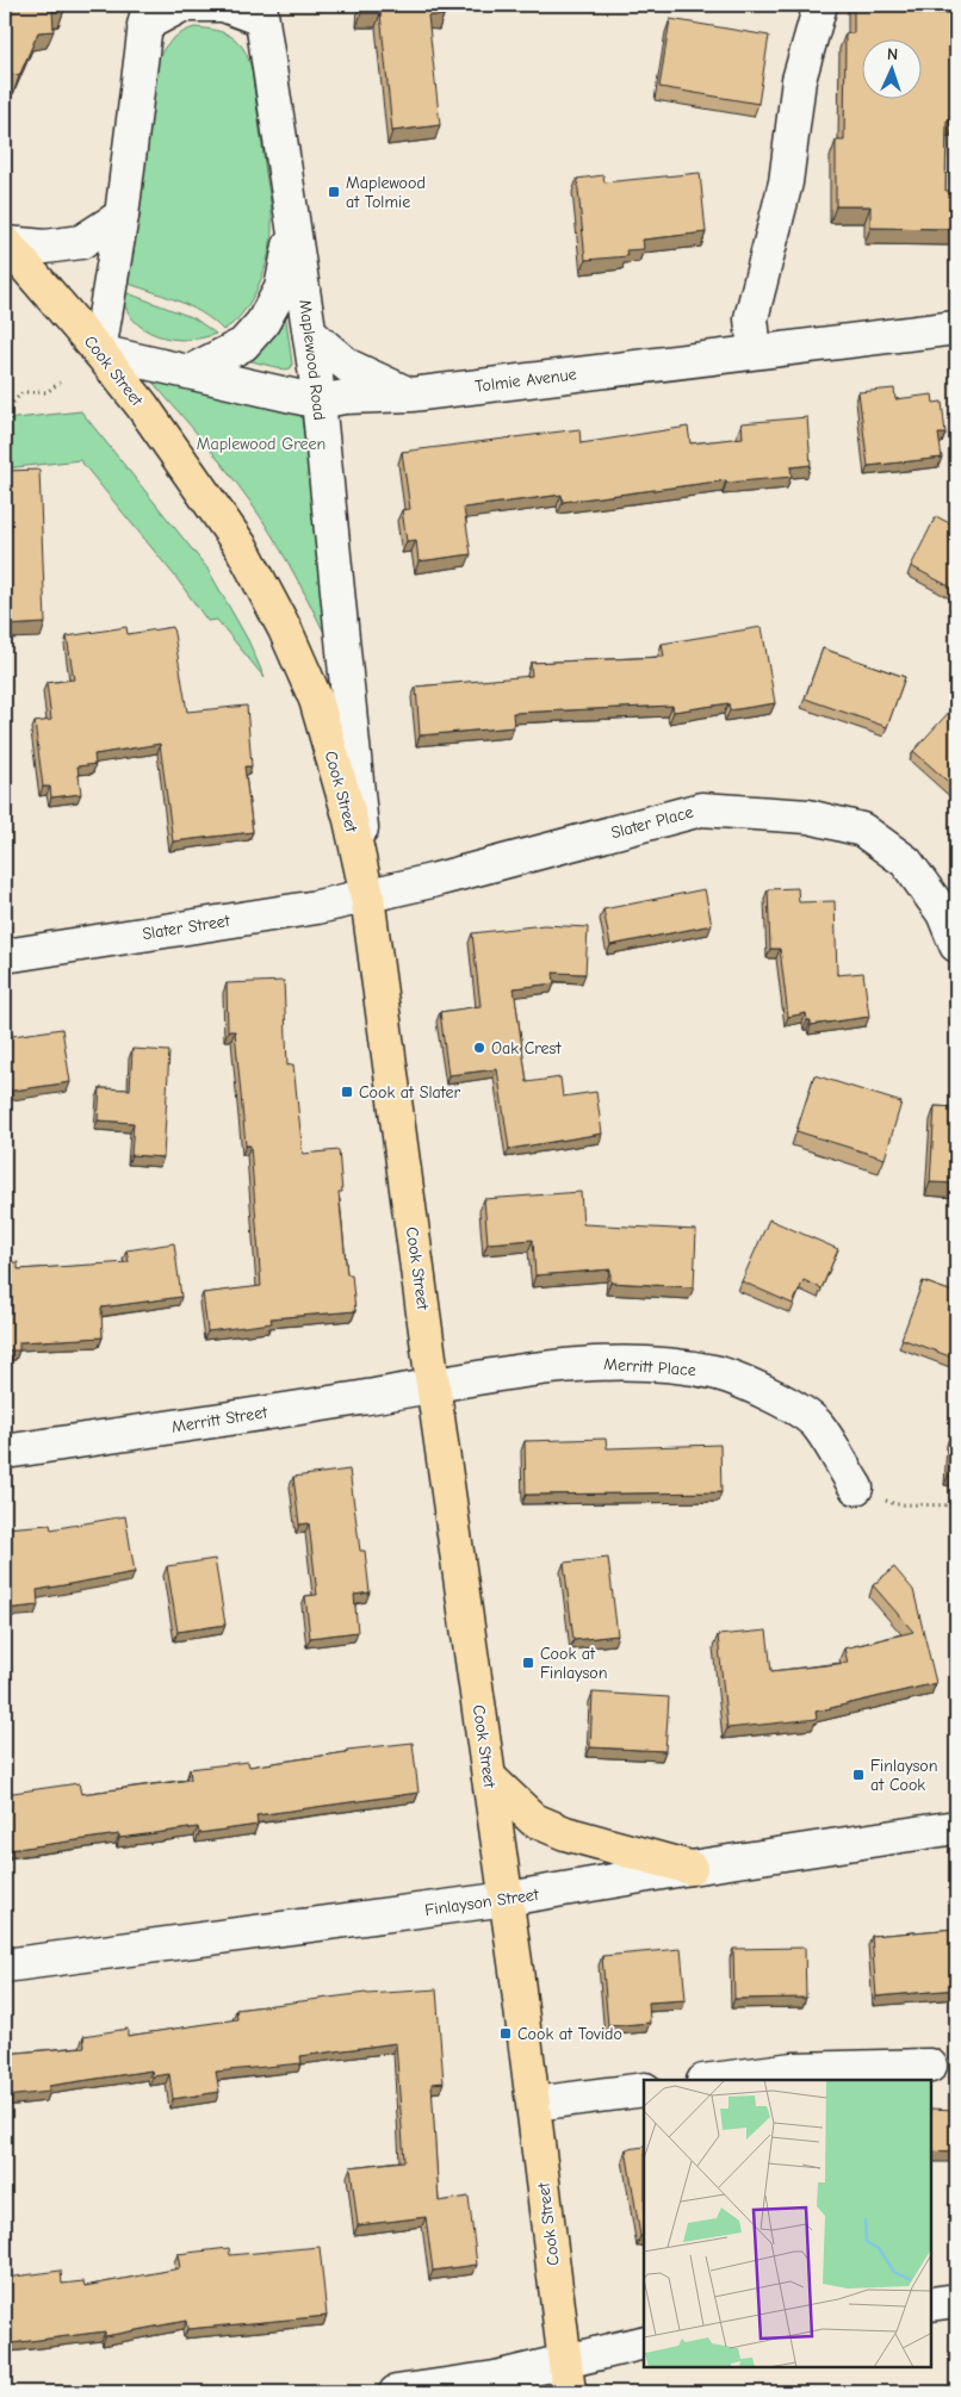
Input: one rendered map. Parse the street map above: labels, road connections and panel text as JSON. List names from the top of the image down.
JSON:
{
  "streets": {
    "main road": ["Cook Street"],
    "street": [
      "Maplewood Road",
      "Tolmie Avenue",
      "Slater Place",
      "Slater Street",
      "Merritt Place",
      "Merritt Street",
      "Finlayson Street"
    ]
  },
  "crossings": [
    ["Maplewood Road", "Cook Street"],
    ["Maplewood Road", "Tolmie Avenue"],
    ["Maplewood Road", "Slater Place"],
    ["Maplewood Road", "Slater Street"],
    ["Cook Street", "Tolmie Avenue"],
    ["Cook Street", "Slater Place"],
    ["Cook Street", "Slater Street"],
    ["Cook Street", "Merritt Place"],
    ["Cook Street", "Merritt Street"],
    ["Cook Street", "Finlayson Street"],
    ["Slater Place", "Slater Street"],
    ["Merritt Place", "Merritt Street"]
  ],
  "parks": ["Maplewood Green"],
  "places": {
    "transit": [
      "Maplewood at Tolmie",
      "Cook at Slater",
      "Cook at Finlayson",
      "Finlayson at Cook",
      "Cook at Tovido"
    ],
    "other": ["Oak Crest"]
  },
  "north": "top"
}
